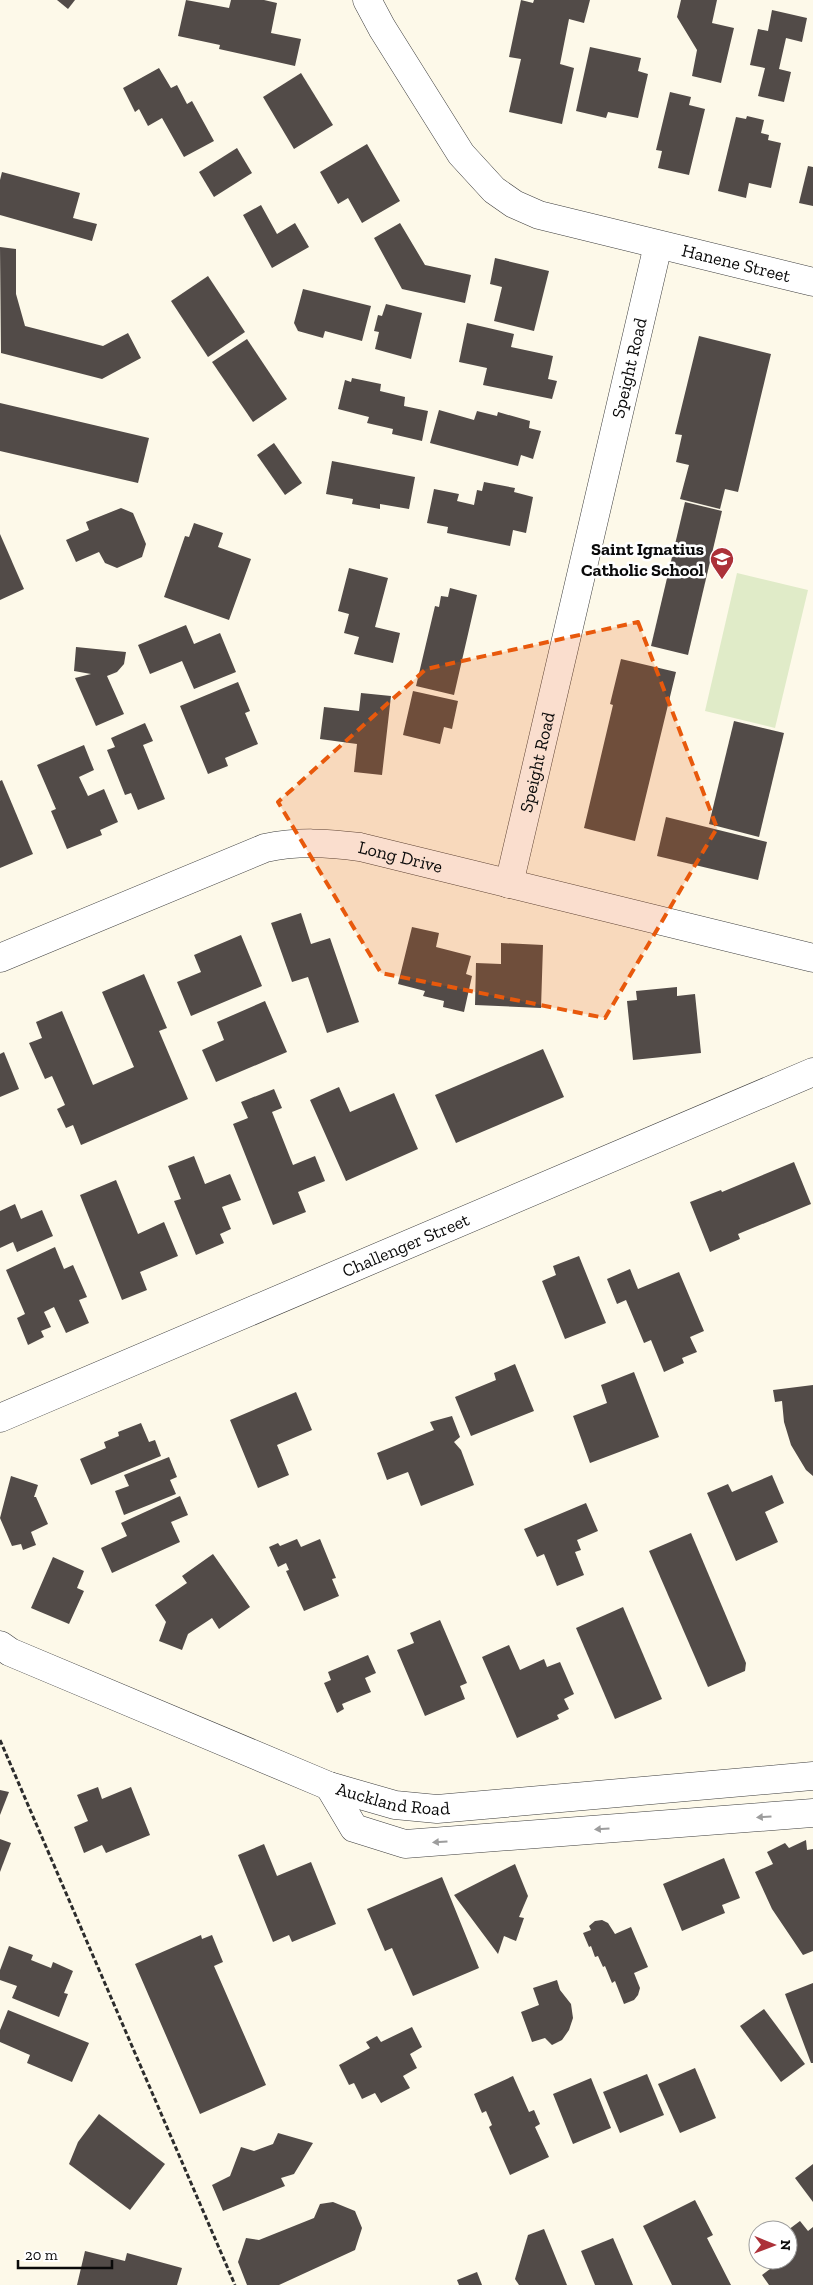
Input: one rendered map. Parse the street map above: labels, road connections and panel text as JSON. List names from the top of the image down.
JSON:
{
  "streets": {
    "street": [
      "Hanene Street",
      "Speight Road",
      "Long Drive",
      "Challenger Street",
      "Auckland Road"
    ]
  },
  "crossings": [
    ["Hanene Street", "Speight Road"],
    ["Speight Road", "Long Drive"]
  ],
  "places": {
    "school or university": ["Saint Ignatius Catholic School"]
  },
  "scale_bar": "20 m",
  "north": "right"
}
